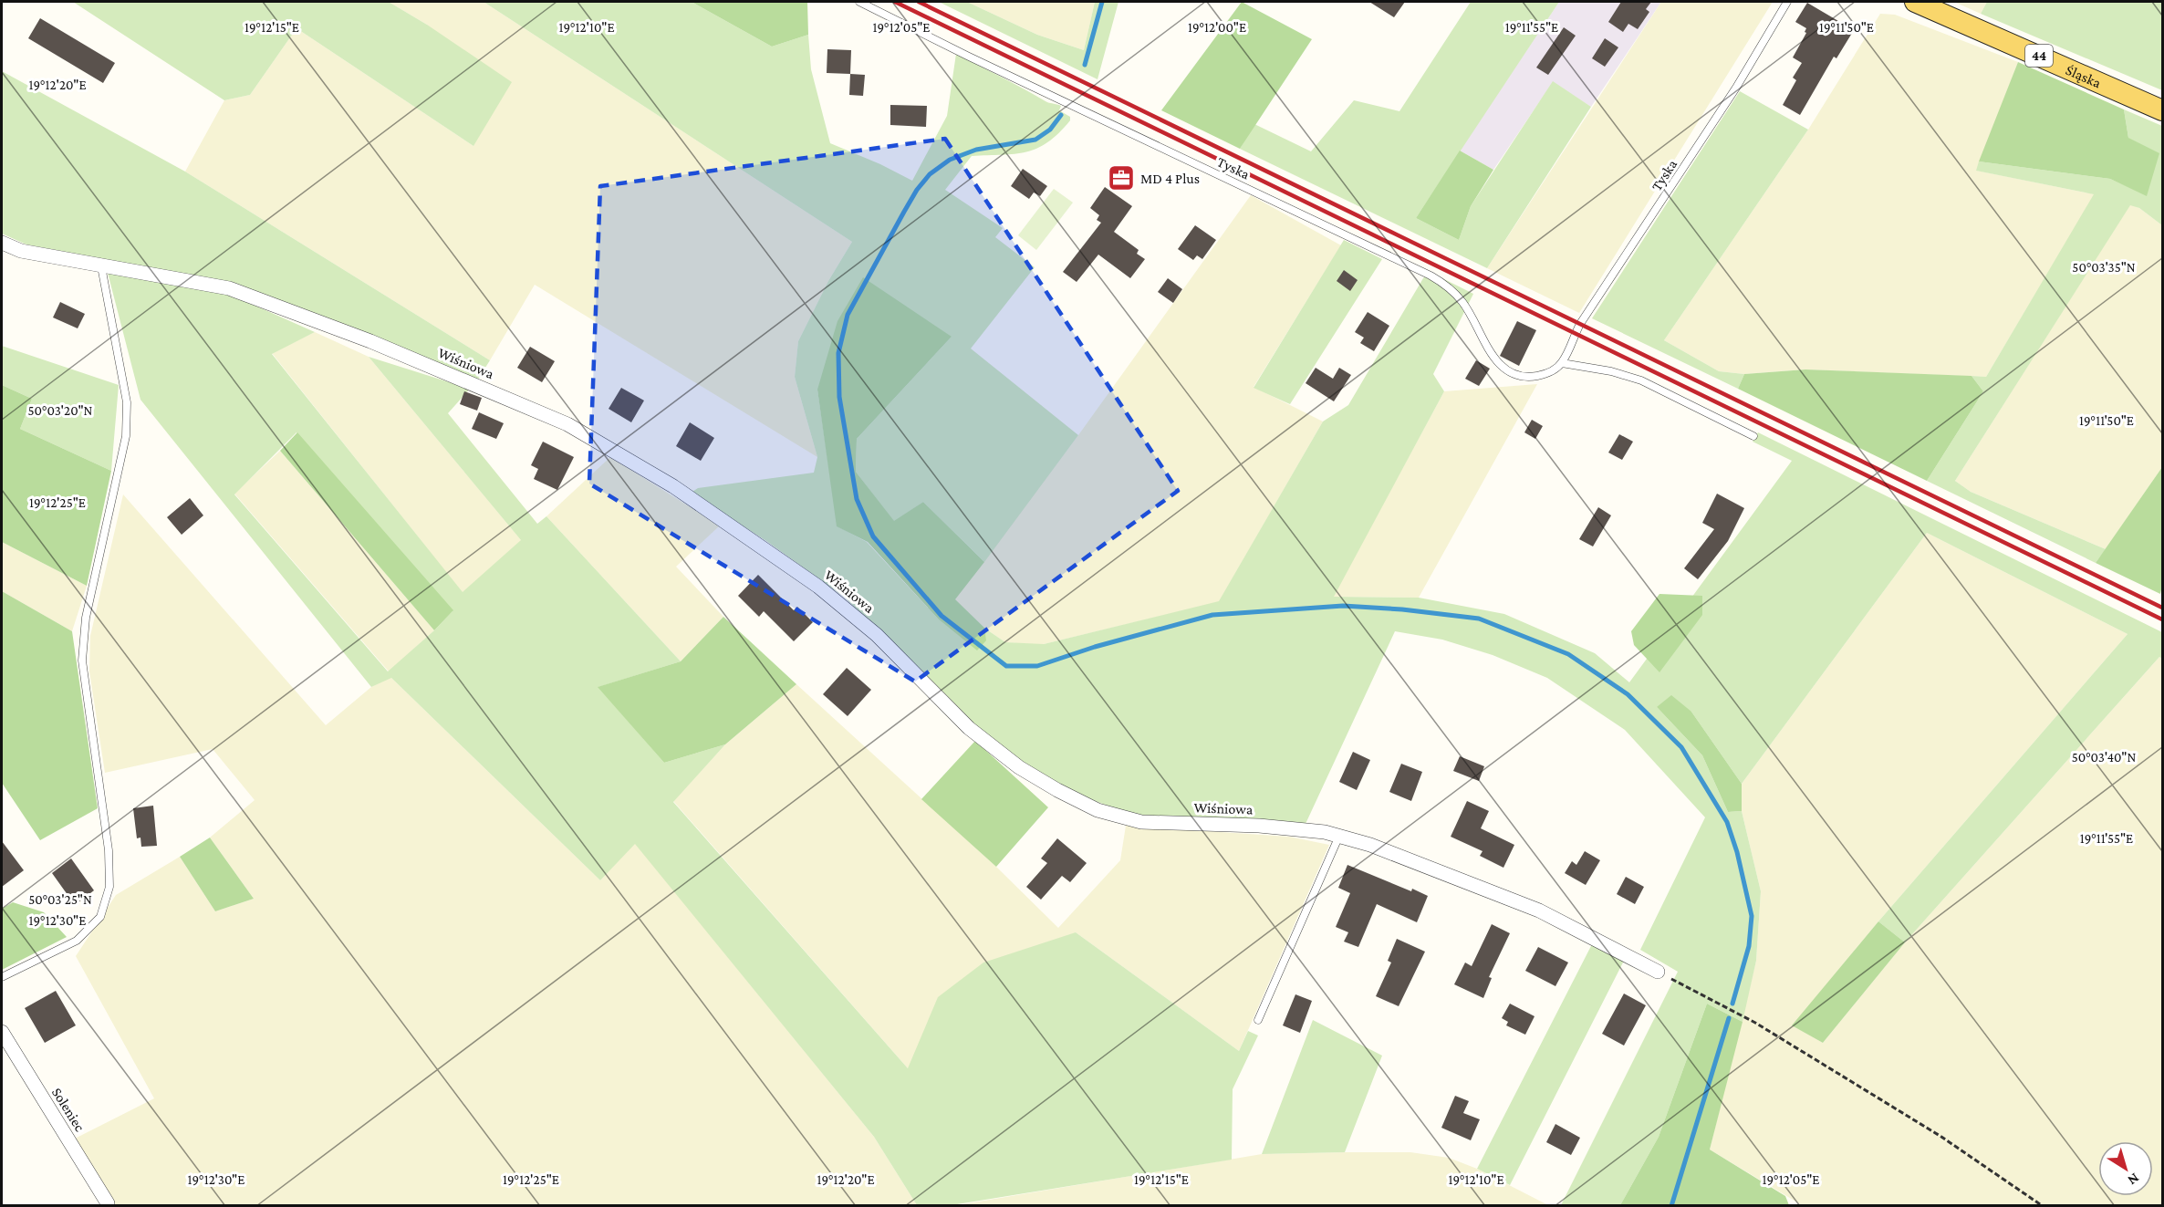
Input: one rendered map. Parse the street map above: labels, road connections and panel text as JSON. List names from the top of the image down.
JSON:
{
  "streets": {
    "main road": ["44", "Śląska"],
    "street": ["Wiśniowa", "Soleniec"],
    "lane": ["Tyska"]
  },
  "places": {
    "office": ["MD 4 Plus"]
  },
  "north": "bottom right",
  "coordinates": [
    "19°12'15\"E",
    "19°12'10\"E",
    "19°12'05\"E",
    "19°12'00\"E",
    "19°11'55\"E",
    "19°11'50\"E",
    "19°12'20\"E",
    "50°03'35\"N",
    "50°03'20\"N",
    "19°12'25\"E",
    "50°03'40\"N",
    "50°03'25\"N",
    "19°12'30\"E"
  ]
}
